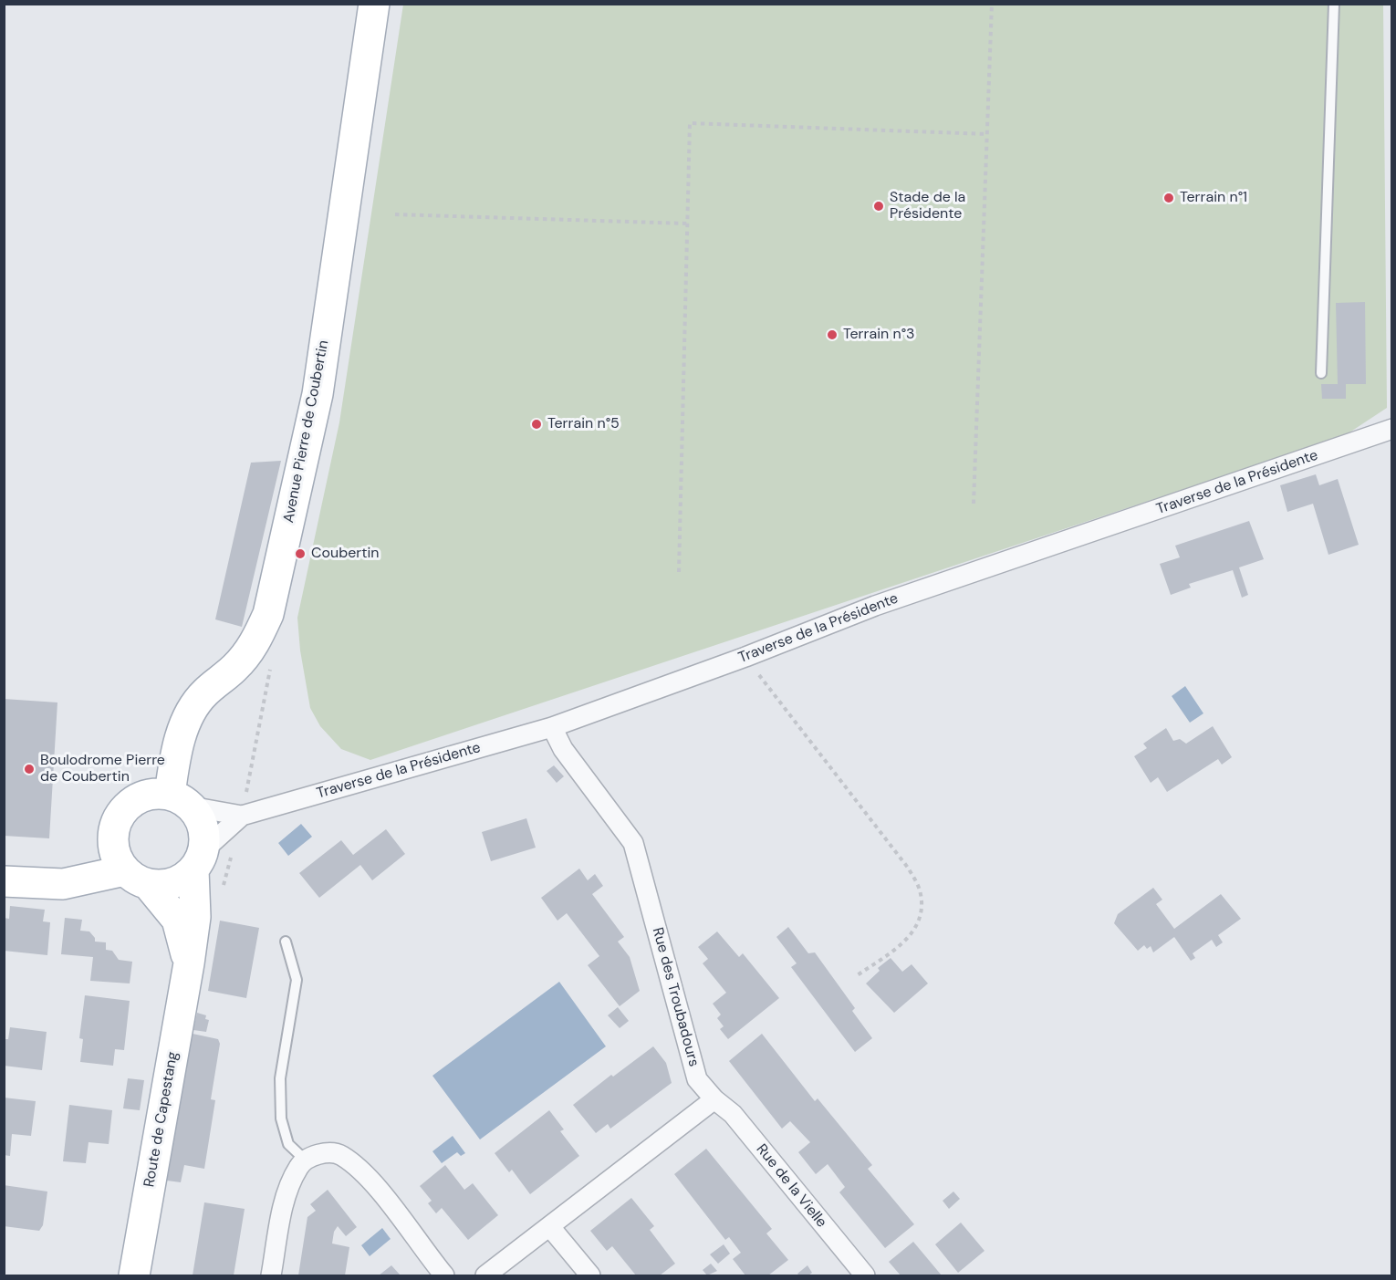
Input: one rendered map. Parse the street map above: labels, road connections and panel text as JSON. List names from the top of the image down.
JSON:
{
  "streets": {
    "main road": ["Avenue Pierre de Coubertin", "Route de Capestang"],
    "street": ["Traverse de la Présidente", "Rue des Troubadours", "Rue de la Vielle"]
  },
  "crossings": [
    ["Avenue Pierre de Coubertin", "Traverse de la Présidente"],
    ["Avenue Pierre de Coubertin", "Route de Capestang"],
    ["Traverse de la Présidente", "Rue des Troubadours"],
    ["Traverse de la Présidente", "Route de Capestang"],
    ["Rue des Troubadours", "Rue de la Vielle"]
  ],
  "places": [
    "Terrain n°1",
    "Stade de la Présidente",
    "Terrain n°3",
    "Terrain n°5",
    "Coubertin",
    "Boulodrome Pierre de Coubertin"
  ]
}
